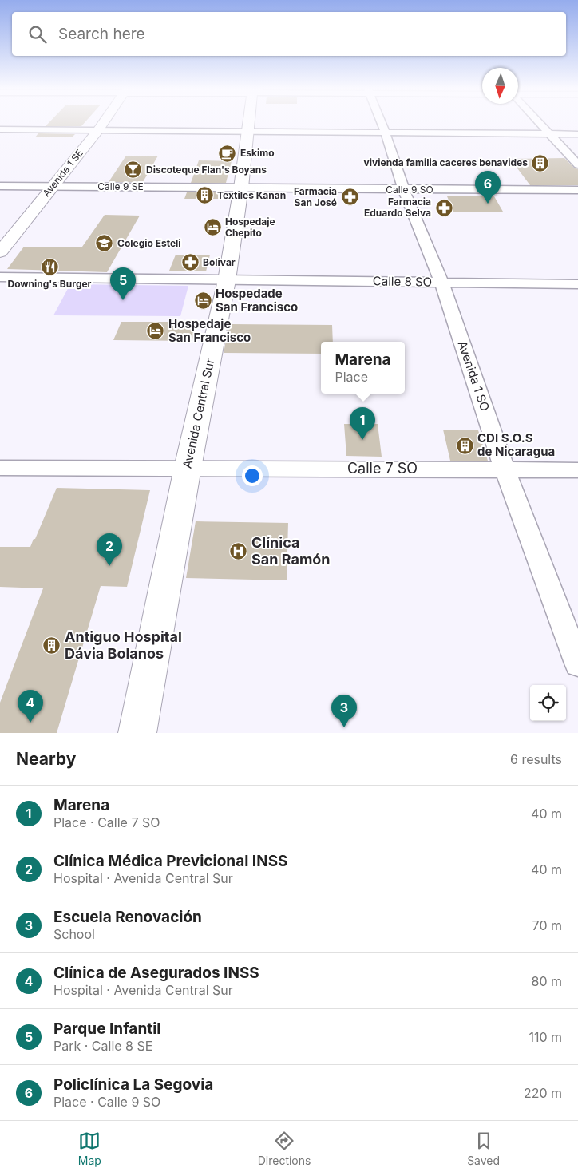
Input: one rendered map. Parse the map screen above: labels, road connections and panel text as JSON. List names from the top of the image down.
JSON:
{
  "streets": {
    "street": [
      "Avenida 1 SE",
      "Calle 9 SE",
      "Calle 9 SO",
      "Calle 8 SO",
      "Avenida 1 SO",
      "Avenida Central Sur",
      "Calle 7 SO"
    ]
  },
  "crossings": [
    ["Avenida 1 SE", "Calle 9 SE"],
    ["Calle 9 SE", "Calle 9 SO"],
    ["Calle 9 SE", "Avenida Central Sur"],
    ["Calle 9 SO", "Avenida 1 SO"],
    ["Calle 9 SO", "Avenida Central Sur"],
    ["Calle 8 SO", "Avenida 1 SO"],
    ["Calle 8 SO", "Avenida Central Sur"],
    ["Avenida 1 SO", "Calle 7 SO"],
    ["Avenida Central Sur", "Calle 7 SO"]
  ],
  "places": {
    "cafe": ["Eskimo"],
    "building": [
      "vivienda familia caceres benavides",
      "Textiles Kanan",
      "CDI S.O.S de Nicaragua",
      "Antiguo Hospital Dávia Bolanos"
    ],
    "bar": ["Discoteque Flan's Boyans"],
    "pharmacy": ["Farmacia San José", "Farmacia Eduardo Selva", "Bolivar"],
    "hotel": ["Hospedaje Chepito", "Hospedade San Francisco", "Hospedaje San Francisco"],
    "school or university": ["Colegio Esteli"],
    "restaurant": ["Downing's Burger"],
    "hospital": ["Clínica San Ramón"]
  },
  "north": "bottom",
  "page": {
    "search": "Search here",
    "pins": [
      "6",
      "5",
      "1",
      "2",
      "4",
      "3"
    ],
    "popup": ["Marena", "Place"],
    "heading": ["Nearby", "6 results"],
    "list": [
      {
        "mark": "1",
        "name": "Marena",
        "note": "Place · Calle 7 SO",
        "value": "40 m"
      },
      {
        "mark": "2",
        "name": "Clínica Médica Previcional INSS",
        "note": "Hospital · Avenida Central Sur",
        "value": "40 m"
      },
      {
        "mark": "3",
        "name": "Escuela Renovación",
        "note": "School",
        "value": "70 m"
      },
      {
        "mark": "4",
        "name": "Clínica de Asegurados INSS",
        "note": "Hospital · Avenida Central Sur",
        "value": "80 m"
      },
      {
        "mark": "5",
        "name": "Parque Infantil",
        "note": "Park · Calle 8 SE",
        "value": "110 m"
      },
      {
        "mark": "6",
        "name": "Policlínica La Segovia",
        "note": "Place · Calle 9 SO",
        "value": "220 m"
      }
    ],
    "nav": ["Map", "Directions", "Saved"]
  }
}
